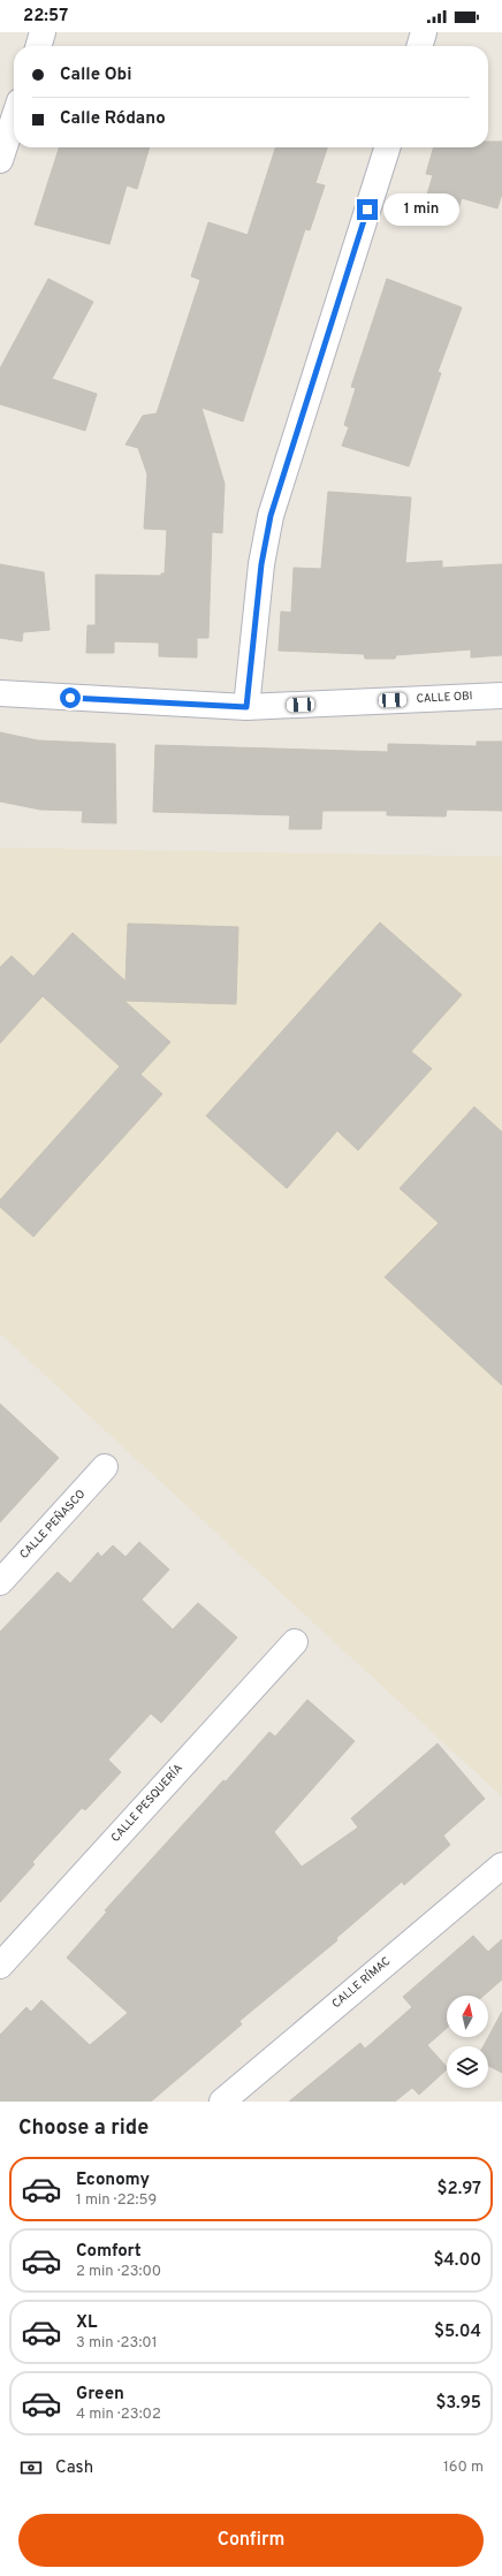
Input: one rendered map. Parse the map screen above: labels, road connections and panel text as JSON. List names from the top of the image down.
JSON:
{
  "streets": {
    "street": [
      "CALLE OBI",
      "CALLE PEÑASCO",
      "CALLE PESQUERÍA",
      "CALLE RÍMAC"
    ]
  },
  "north": "top",
  "page": {
    "status": "22:57",
    "banner": ["Calle Obi", "Calle Ródano"],
    "bubble": "1 min",
    "heading": "Choose a ride",
    "list": [
      {
        "name": "Economy",
        "note": "1 min · 22:59",
        "value": "$2.97"
      },
      {
        "name": "Comfort",
        "note": "2 min · 23:00",
        "value": "$4.00"
      },
      {
        "name": "XL",
        "note": "3 min · 23:01",
        "value": "$5.04"
      },
      {
        "name": "Green",
        "note": "4 min · 23:02",
        "value": "$3.95"
      }
    ],
    "pay": ["Cash", "160 m"],
    "buttons": "Confirm"
  }
}
